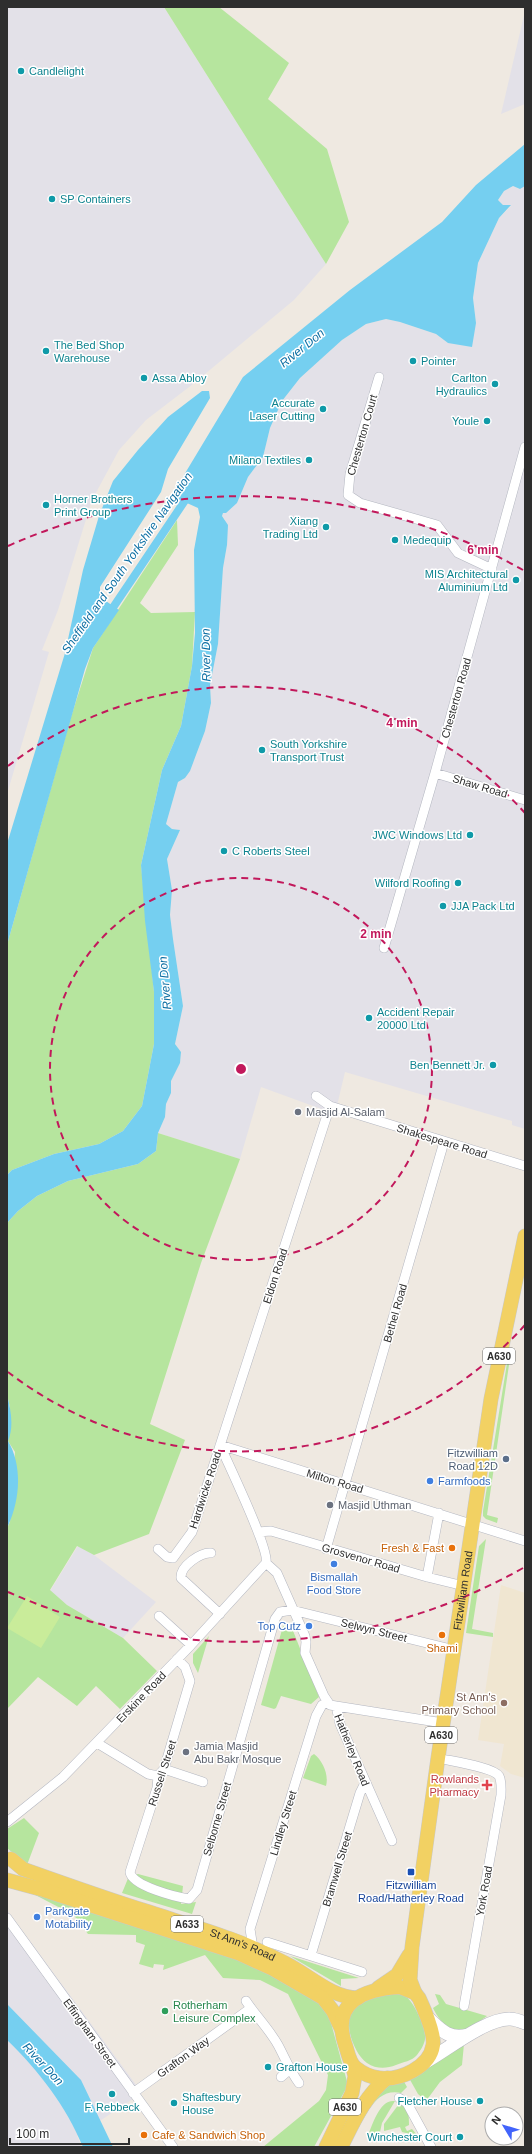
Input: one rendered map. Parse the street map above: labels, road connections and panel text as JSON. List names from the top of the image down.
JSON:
{
  "streets": {
    "main road": [
      "A630",
      "Fitzwilliam Road",
      "A633",
      "St Ann's Road"
    ],
    "street": [
      "Chesterton Court",
      "Chesterton Road",
      "Shaw Road",
      "Shakespeare Road",
      "Eldon Road",
      "Bethel Road",
      "Milton Road",
      "Hardwicke Road",
      "Grosvenor Road",
      "Selwyn Street",
      "Erskine Road",
      "Hatherley Road",
      "Russell Street",
      "Selborne Street",
      "Lindley Street",
      "Bramwell Street",
      "York Road",
      "Effingham Street",
      "Grafton Way"
    ]
  },
  "crossings": [
    ["Chesterton Court", "Chesterton Road"],
    ["Chesterton Road", "Shaw Road"],
    ["Shakespeare Road", "Eldon Road"],
    ["Shakespeare Road", "Bethel Road"],
    ["Eldon Road", "Milton Road"],
    ["Eldon Road", "Hardwicke Road"],
    ["Bethel Road", "Milton Road"],
    ["Bethel Road", "Grosvenor Road"],
    ["A630", "Fitzwilliam Road"],
    ["A630", "St Ann's Road"],
    ["Milton Road", "Hardwicke Road"],
    ["Milton Road", "Fitzwilliam Road"],
    ["Grosvenor Road", "Fitzwilliam Road"],
    ["Fitzwilliam Road", "Selwyn Street"],
    ["Fitzwilliam Road", "York Road"],
    ["Fitzwilliam Road", "St Ann's Road"],
    ["Selwyn Street", "Hatherley Road"],
    ["Selwyn Street", "Selborne Street"],
    ["Erskine Road", "Hatherley Road"],
    ["Erskine Road", "Russell Street"],
    ["Hatherley Road", "Selborne Street"],
    ["Hatherley Road", "Lindley Street"],
    ["Hatherley Road", "Bramwell Street"],
    ["Russell Street", "Selborne Street"],
    ["Lindley Street", "St Ann's Road"],
    ["Bramwell Street", "St Ann's Road"],
    ["Effingham Street", "Grafton Way"]
  ],
  "water": ["River Don", "Sheffield and South Yorkshire Navigation"],
  "places": {
    "other": [
      "Candlelight",
      "SP Containers",
      "The Bed Shop Warehouse",
      "Pointer",
      "Assa Abloy",
      "Carlton Hydraulics",
      "Accurate Laser Cutting",
      "Youle",
      "Milano Textiles",
      "Horner Brothers Print Group",
      "Xiang Trading Ltd",
      "Medequip",
      "MIS Architectural Aluminium Ltd",
      "South Yorkshire Transport Trust",
      "JWC Windows Ltd",
      "C Roberts Steel",
      "Wilford Roofing",
      "JJA Pack Ltd",
      "Accident Repair 20000 Ltd",
      "Ben Bennett Jr.",
      "Masjid Al-Salam",
      "Fitzwilliam Road 12D",
      "Farmfoods",
      "Masjid Uthman",
      "Fresh & Fast",
      "Bismallah Food Store",
      "Top Cutz",
      "Shami",
      "St Ann's Primary School",
      "Jamia Masjid Abu Bakr Mosque",
      "Parkgate Motability",
      "Rotherham Leisure Complex",
      "Grafton House",
      "F. Rebbeck",
      "Fletcher House",
      "Shaftesbury House",
      "Cafe & Sandwich Shop",
      "Winchester Court"
    ],
    "health": ["Rowlands Pharmacy"],
    "transit": ["Fitzwilliam Road/Hatherley Road"]
  },
  "scale_bar": "100 m",
  "north": "top left",
  "rings": ["6 min", "4 min", "2 min"]
}
